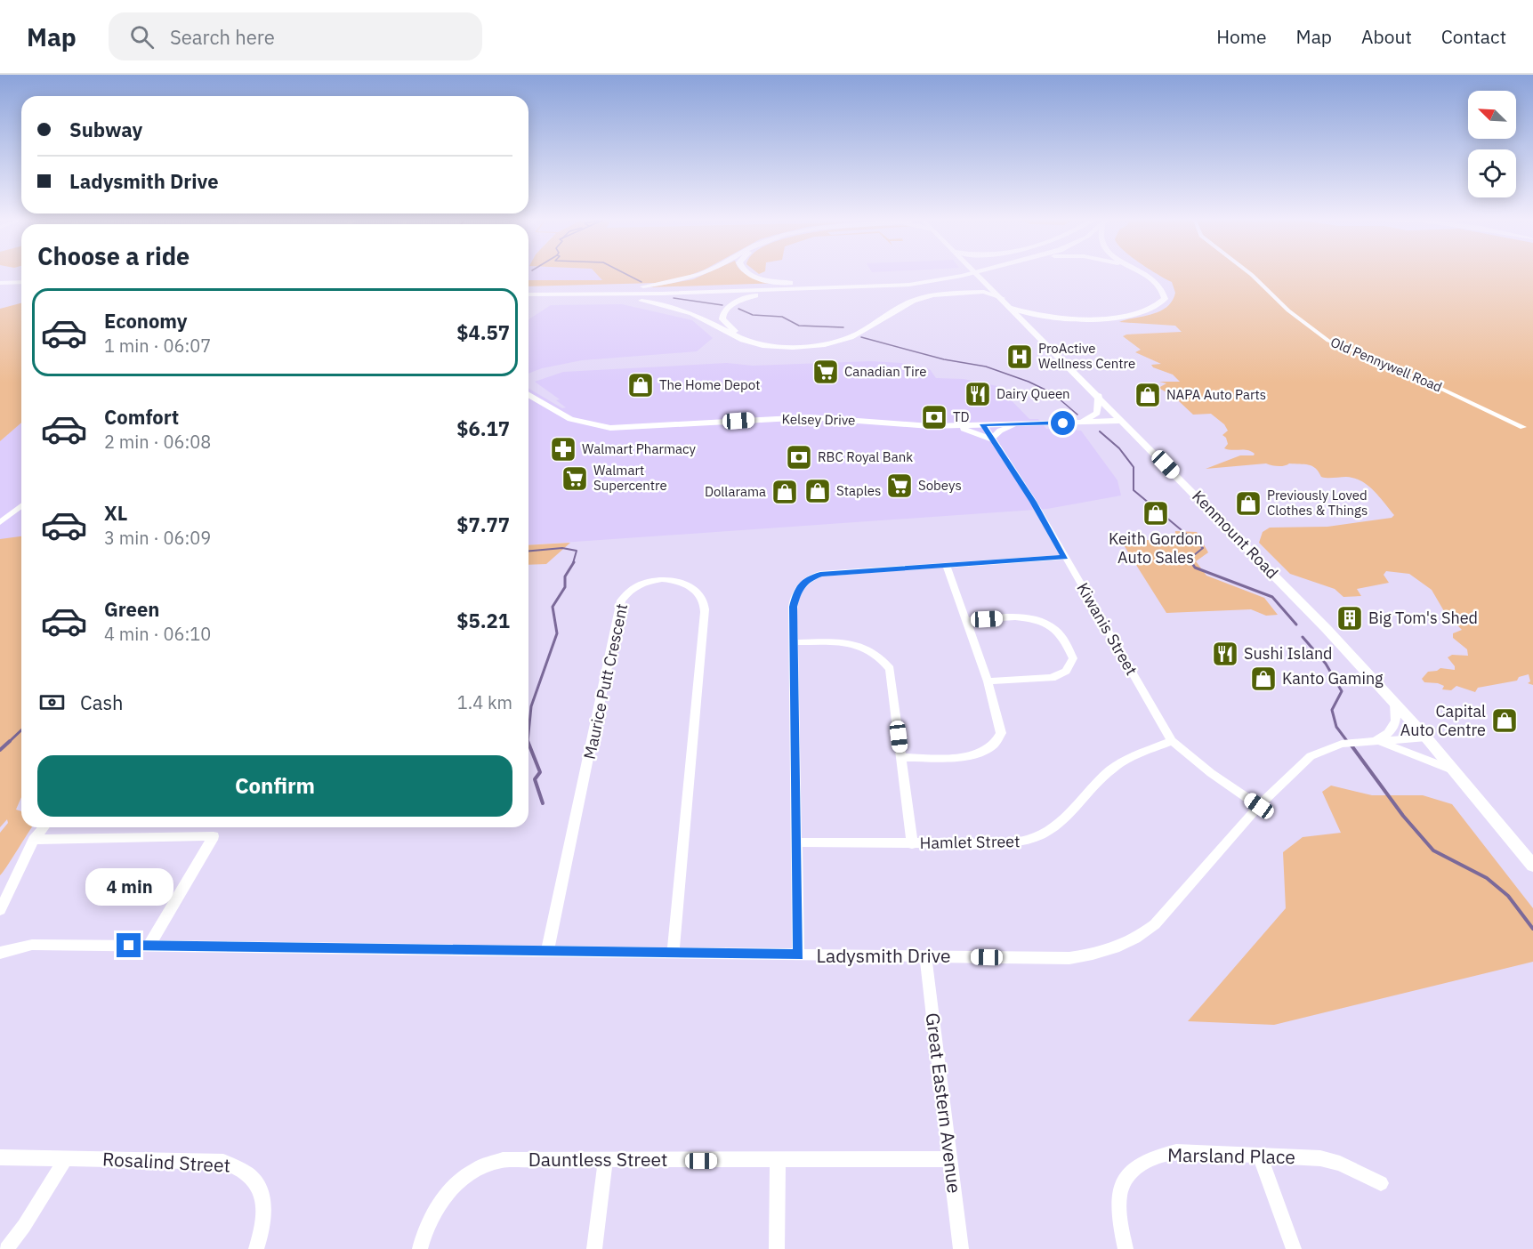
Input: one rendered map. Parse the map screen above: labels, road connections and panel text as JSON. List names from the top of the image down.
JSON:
{
  "streets": {
    "main road": ["Kelsey Drive", "Kenmount Road"],
    "street": [
      "Old Pennywell Road",
      "Kiwanis Street",
      "Maurice Putt Crescent",
      "Hamlet Street",
      "Ladysmith Drive",
      "Great Eastern Avenue",
      "Marsland Place",
      "Dauntless Street",
      "Rosalind Street"
    ]
  },
  "crossings": [
    ["Kelsey Drive", "Kenmount Road"],
    ["Kelsey Drive", "Kiwanis Street"],
    ["Kenmount Road", "Ladysmith Drive"],
    ["Kiwanis Street", "Hamlet Street"],
    ["Kiwanis Street", "Ladysmith Drive"],
    ["Maurice Putt Crescent", "Ladysmith Drive"],
    ["Ladysmith Drive", "Great Eastern Avenue"],
    ["Great Eastern Avenue", "Dauntless Street"]
  ],
  "places": {
    "hospital": ["ProActive Wellness Centre"],
    "supermarket": ["Canadian Tire", "Walmart Supercentre", "Sobeys"],
    "shop": [
      "The Home Depot",
      "NAPA Auto Parts",
      "Staples",
      "Dollarama",
      "Previously Loved Clothes & Things",
      "Keith Gordon Auto Sales",
      "Kanto Gaming",
      "Capital Auto Centre"
    ],
    "restaurant": ["Dairy Queen", "Sushi Island"],
    "bank": ["TD", "RBC Royal Bank"],
    "pharmacy": ["Walmart Pharmacy"],
    "building": ["Big Tom's Shed"]
  },
  "north": "top left",
  "page": {
    "header": "Map",
    "search": "Search here",
    "nav": [
      "Home",
      "Map",
      "About",
      "Contact"
    ],
    "banner": ["Subway", "Ladysmith Drive"],
    "heading": "Choose a ride",
    "list": [
      {
        "name": "Economy",
        "note": "1 min · 06:07",
        "value": "$4.57"
      },
      {
        "name": "Comfort",
        "note": "2 min · 06:08",
        "value": "$6.17"
      },
      {
        "name": "XL",
        "note": "3 min · 06:09",
        "value": "$7.77"
      },
      {
        "name": "Green",
        "note": "4 min · 06:10",
        "value": "$5.21"
      }
    ],
    "pay": ["Cash", "1.4 km"],
    "buttons": "Confirm",
    "bubble": "4 min"
  }
}
